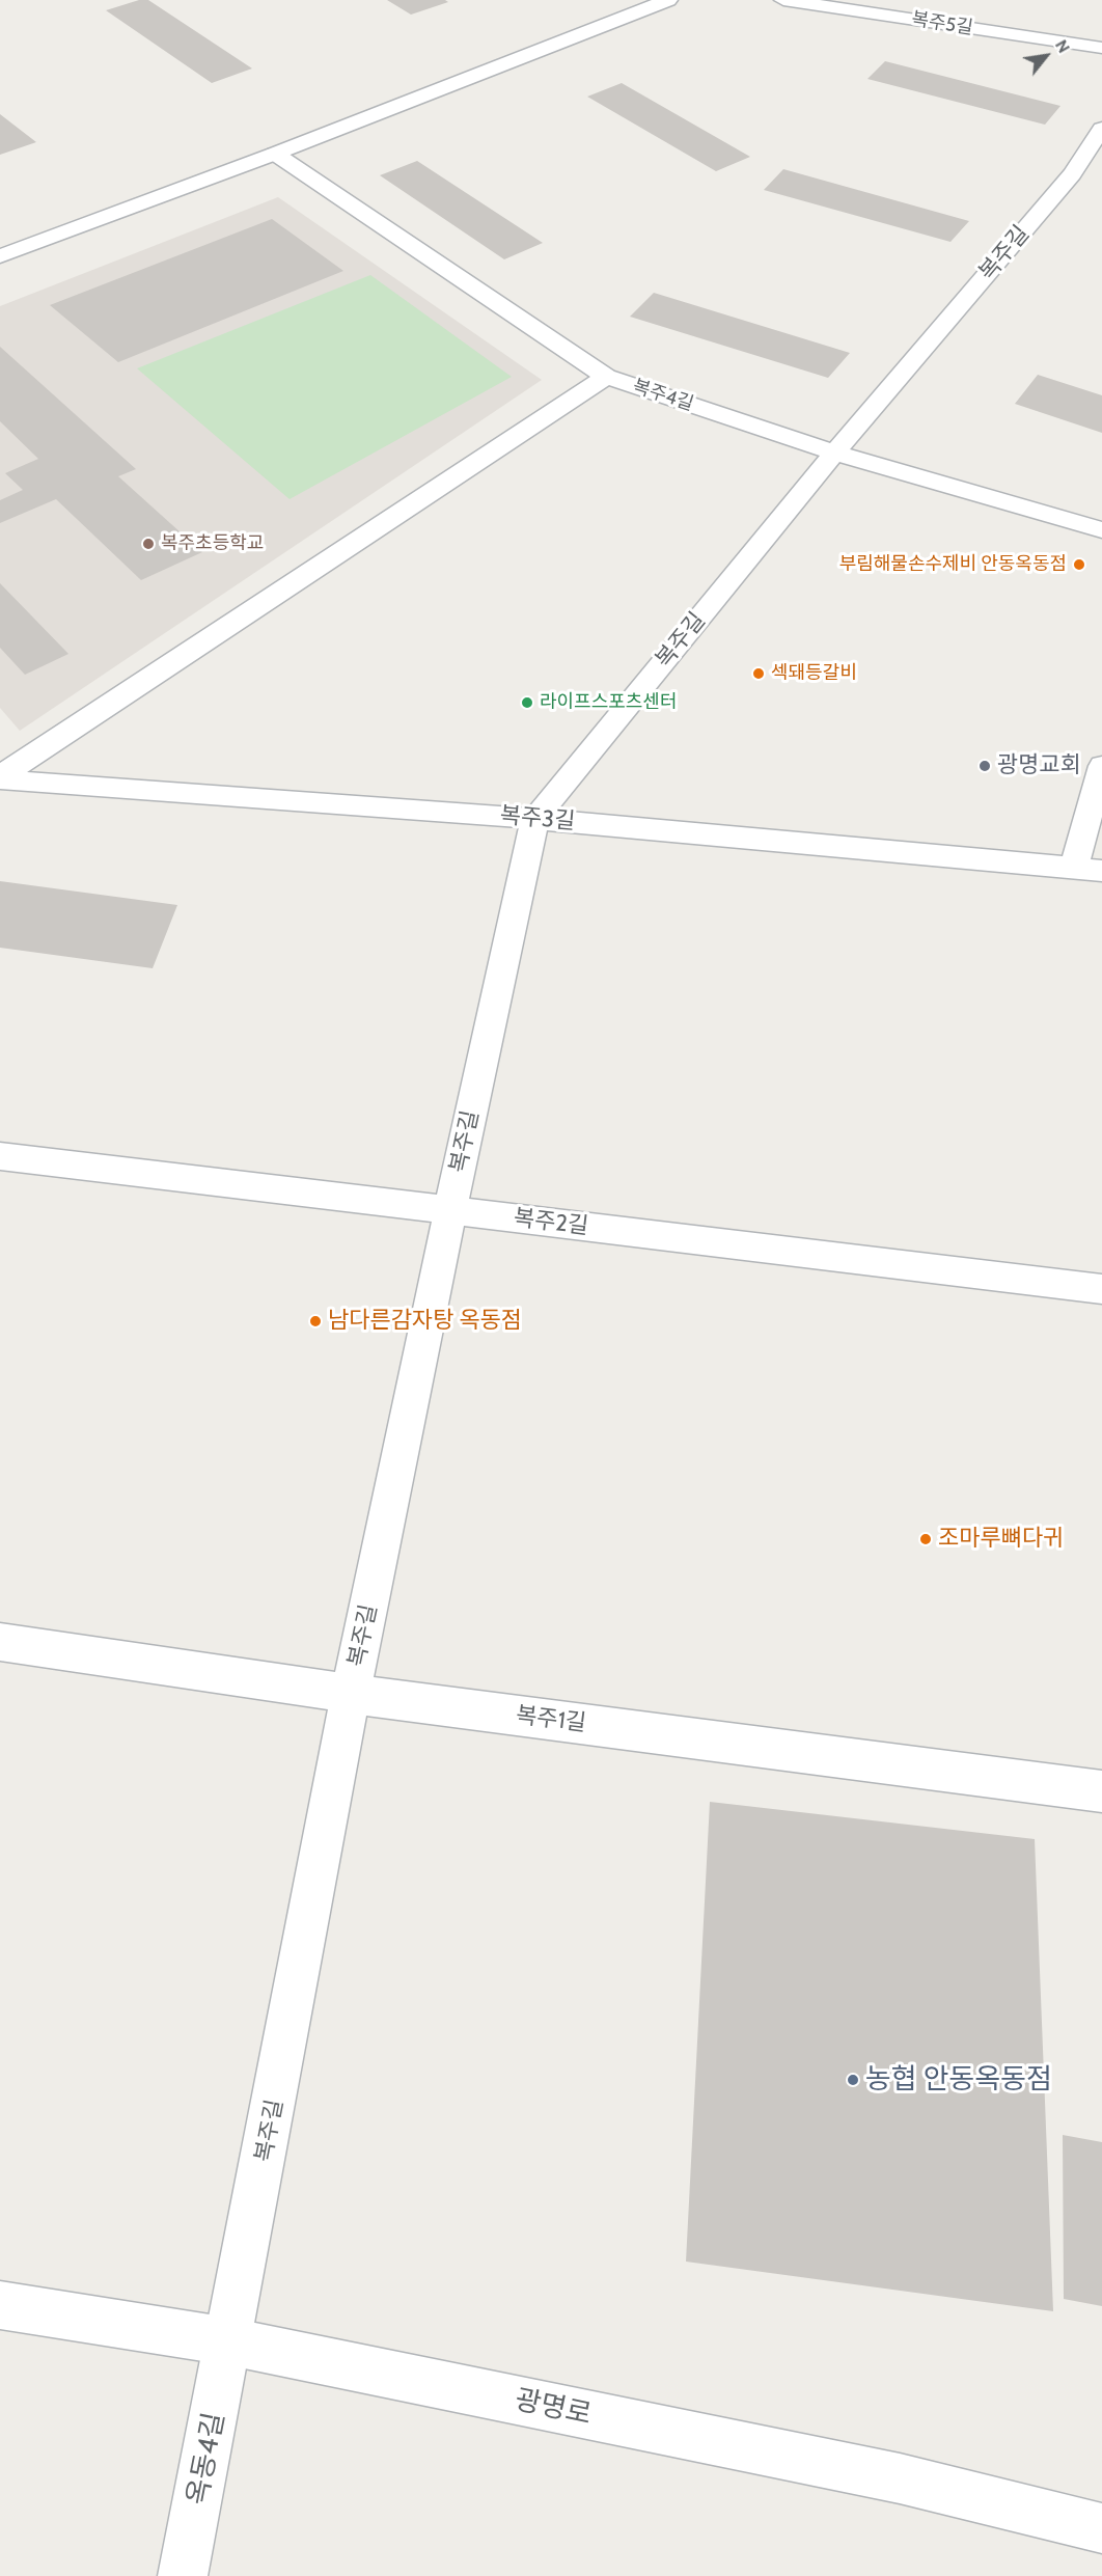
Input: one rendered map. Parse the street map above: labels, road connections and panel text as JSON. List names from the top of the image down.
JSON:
{
  "streets": {
    "street": [
      "복주5길",
      "복주길",
      "복주4길",
      "복주3길",
      "복주2길",
      "복주1길",
      "광명로",
      "옥동4길"
    ]
  },
  "crossings": [
    ["복주길", "복주4길"],
    ["복주길", "복주3길"],
    ["복주길", "복주2길"],
    ["복주길", "복주1길"],
    ["복주길", "광명로"],
    ["복주길", "옥동4길"],
    ["복주4길", "복주3길"],
    ["광명로", "옥동4길"]
  ],
  "places": [
    "복주초등학교",
    "부림해물손수제비 안동옥동점",
    "섹돼등갈비",
    "라이프스포츠센터",
    "광명교회",
    "남다른감자탕 옥동점",
    "조마루뼈다귀",
    "농협 안동옥동점"
  ],
  "north": "top right"
}
